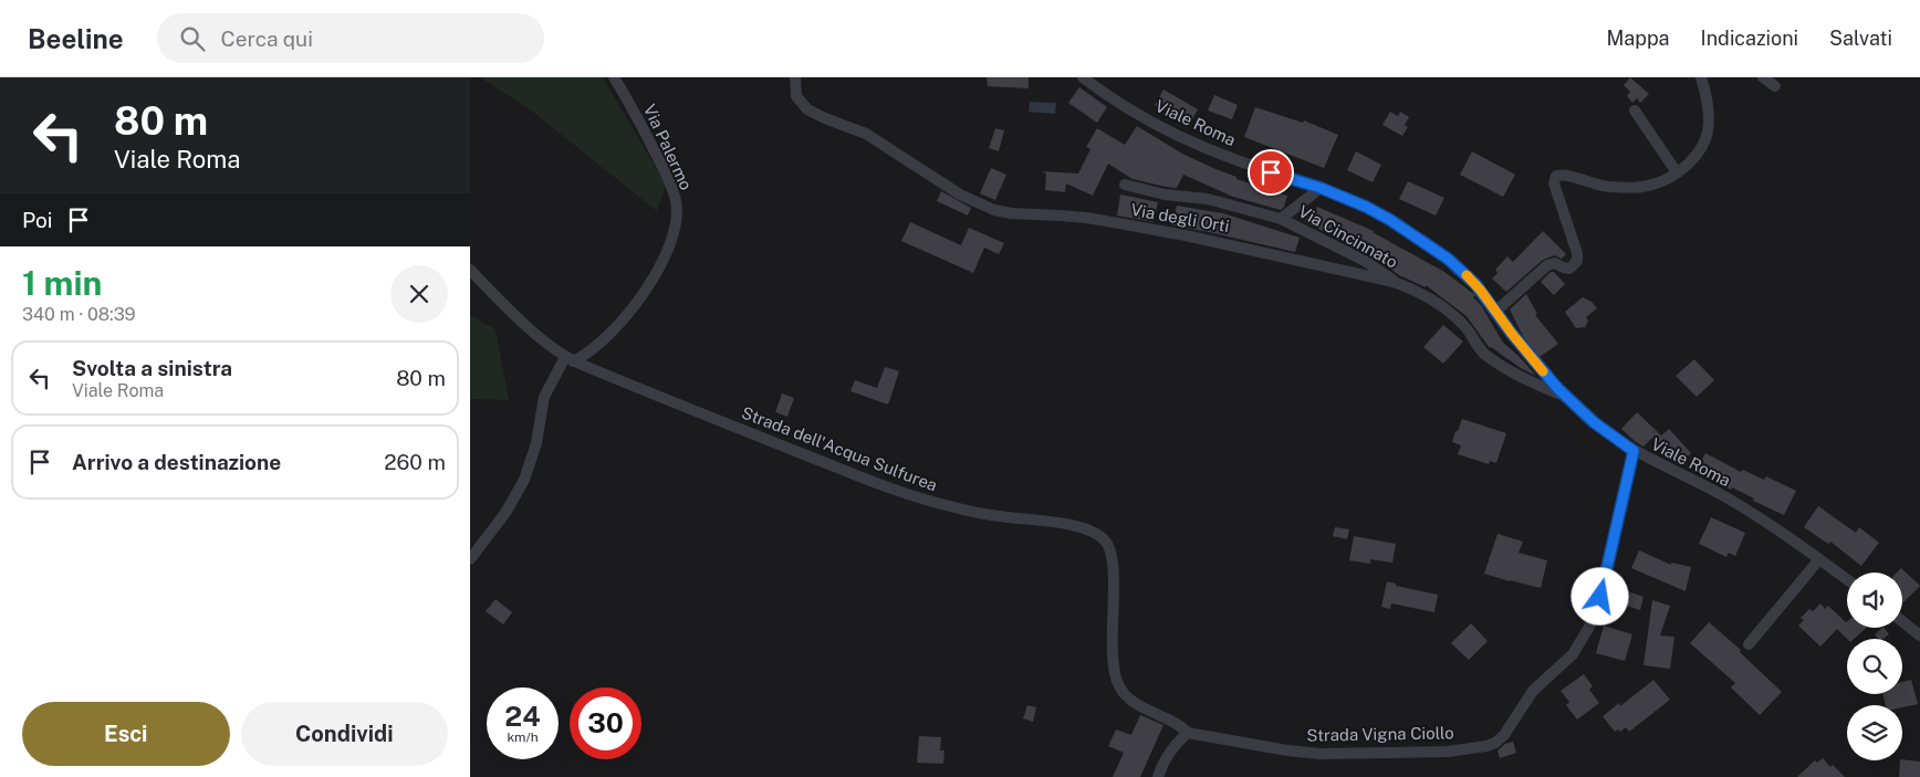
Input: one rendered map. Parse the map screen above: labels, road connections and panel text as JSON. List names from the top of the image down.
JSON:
{
  "streets": {
    "street": [
      "Viale Roma",
      "Via Palermo",
      "Via degli Orti",
      "Via Cincinnato",
      "Strada dell'Acqua Sulfurea",
      "Strada Vigna Ciollo"
    ]
  },
  "crossings": [
    ["Viale Roma", "Via degli Orti"],
    ["Viale Roma", "Via Cincinnato"],
    ["Viale Roma", "Strada Vigna Ciollo"],
    ["Via Palermo", "Strada dell'Acqua Sulfurea"],
    ["Via degli Orti", "Via Cincinnato"],
    ["Strada dell'Acqua Sulfurea", "Strada Vigna Ciollo"]
  ],
  "page": {
    "header": "Beeline",
    "search": "Cerca qui",
    "nav": ["Mappa", "Indicazioni", "Salvati"],
    "turn": ["80 m", "Viale Roma"],
    "then": "Poi",
    "heading": ["1 min", "340 m · 08:39"],
    "list": [
      {
        "name": "Svolta a sinistra",
        "note": "Viale Roma",
        "value": "80 m"
      },
      {
        "name": "Arrivo a destinazione",
        "value": "260 m"
      }
    ],
    "speed": "24 km/h",
    "limit": "30",
    "buttons": ["Esci", "Condividi"]
  }
}
